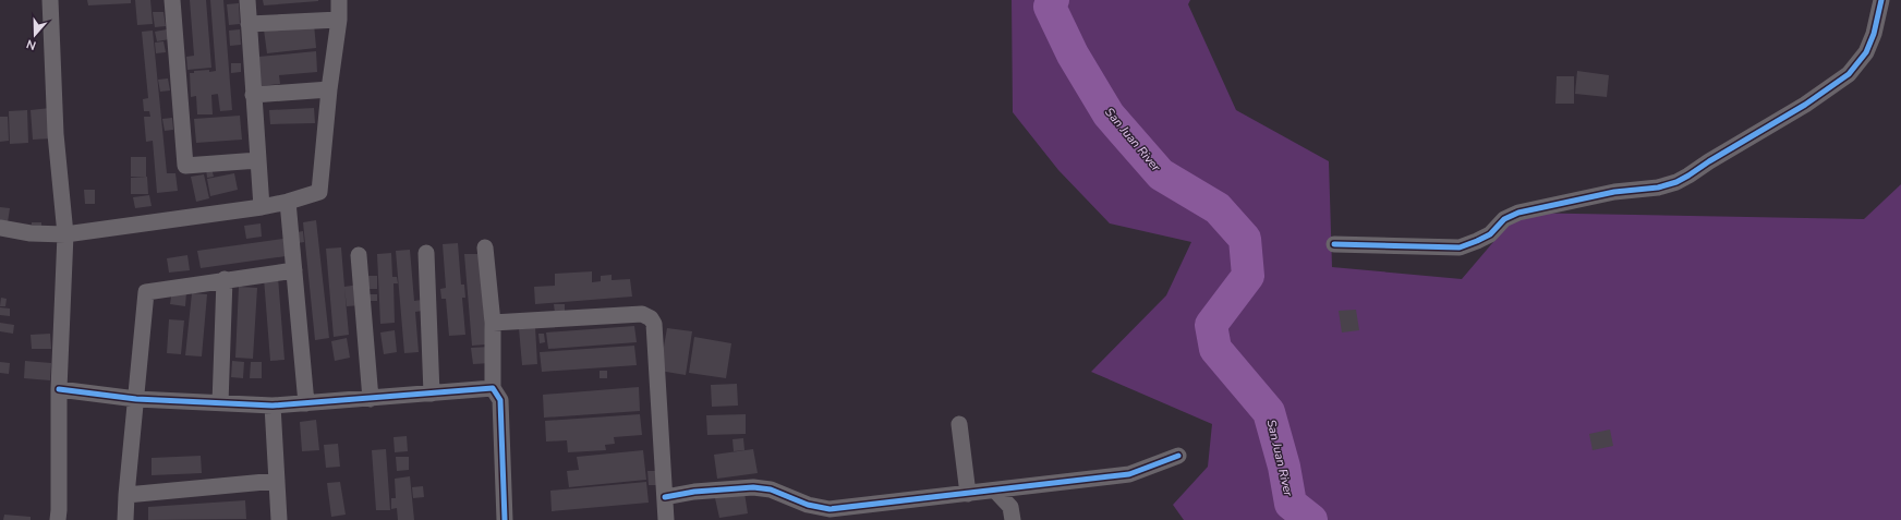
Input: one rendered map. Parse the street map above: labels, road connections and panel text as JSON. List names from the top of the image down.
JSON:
{
  "water": ["San Juan River"],
  "north": "bottom"
}
